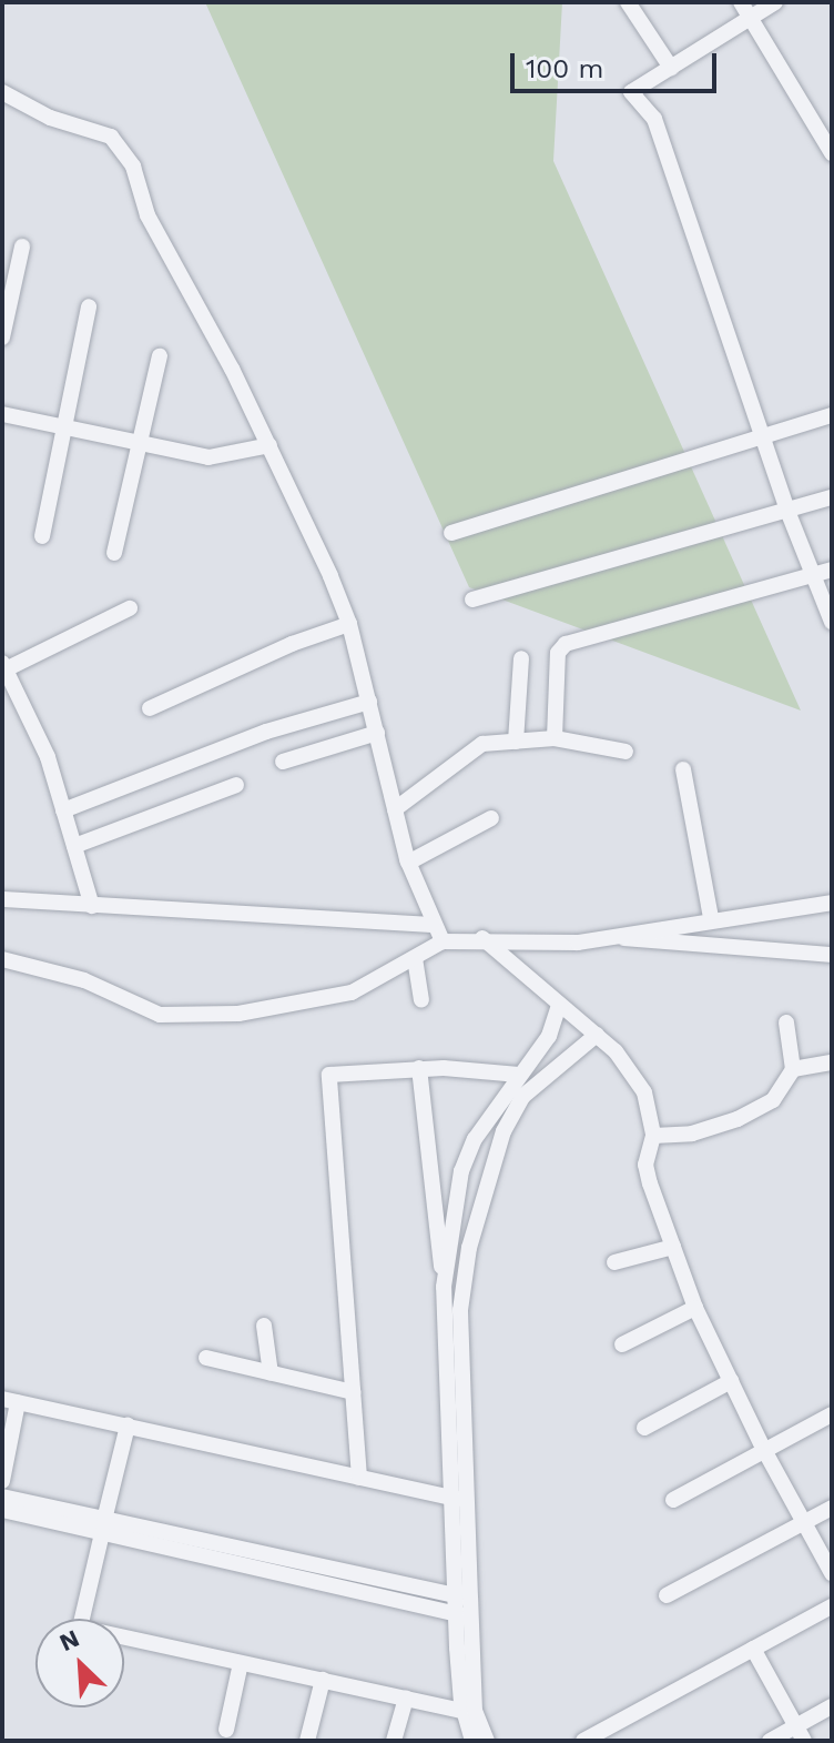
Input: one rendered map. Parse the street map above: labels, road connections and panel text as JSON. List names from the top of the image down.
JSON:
{
  "scale_bar": "100 m",
  "north": "top left"
}
